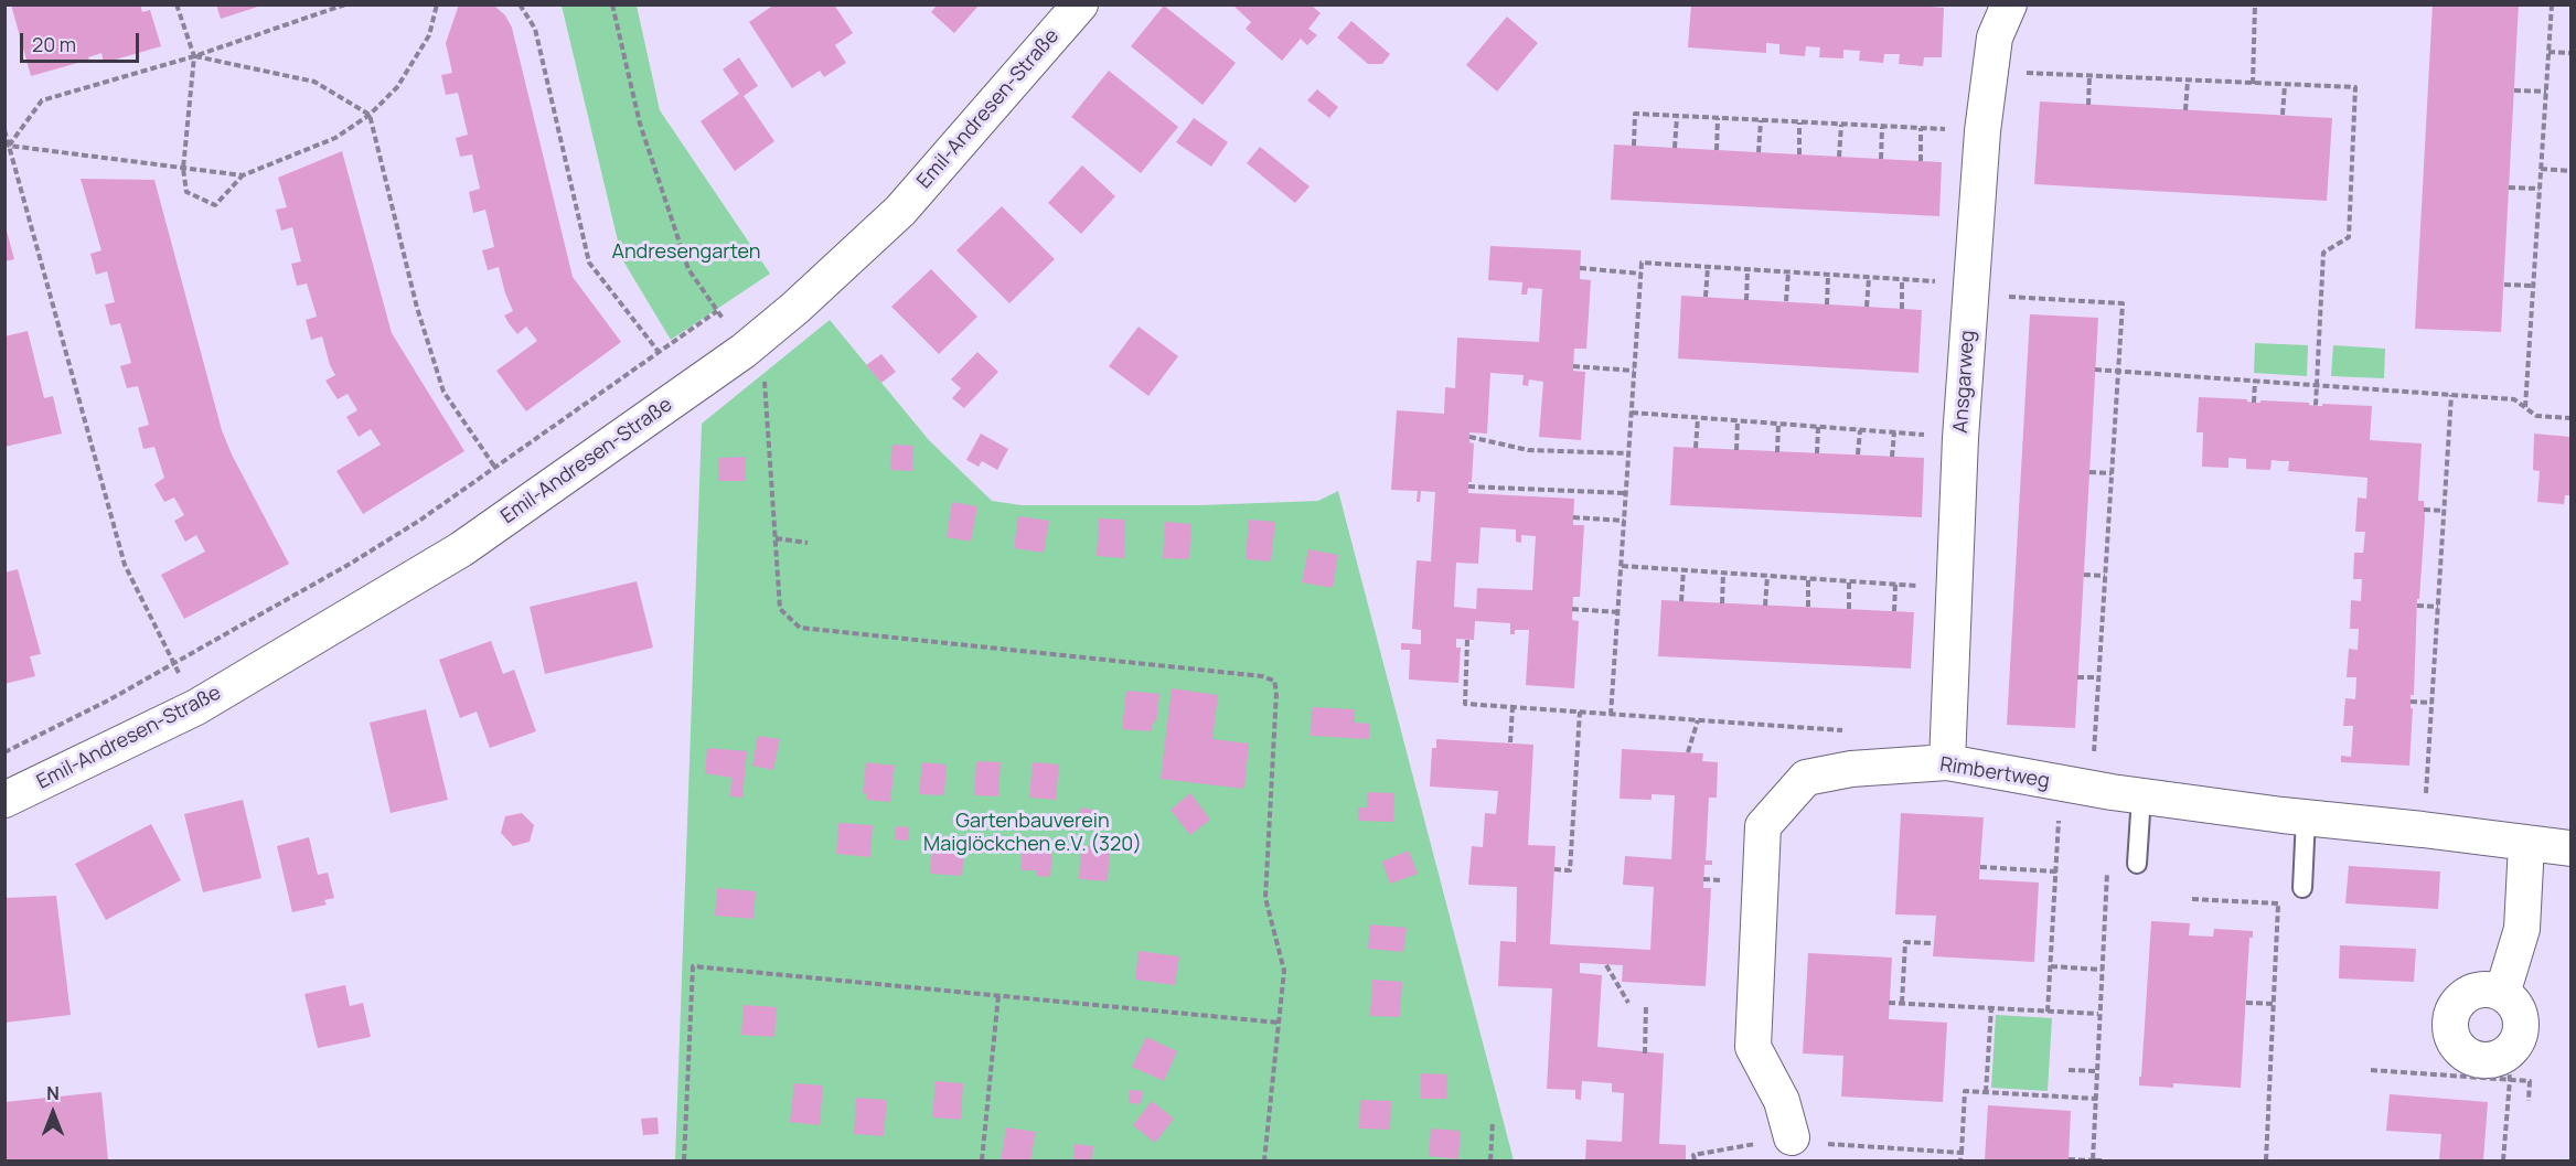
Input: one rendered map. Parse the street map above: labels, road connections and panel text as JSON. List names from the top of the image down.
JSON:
{
  "streets": {
    "street": ["Emil-Andresen-Straße", "Ansgarweg", "Rimbertweg"]
  },
  "crossings": [
    ["Ansgarweg", "Rimbertweg"]
  ],
  "parks": ["Andresengarten", "Gartenbauverein Maiglöckchen e.V. (320)"],
  "scale_bar": "20 m",
  "north": "top"
}
